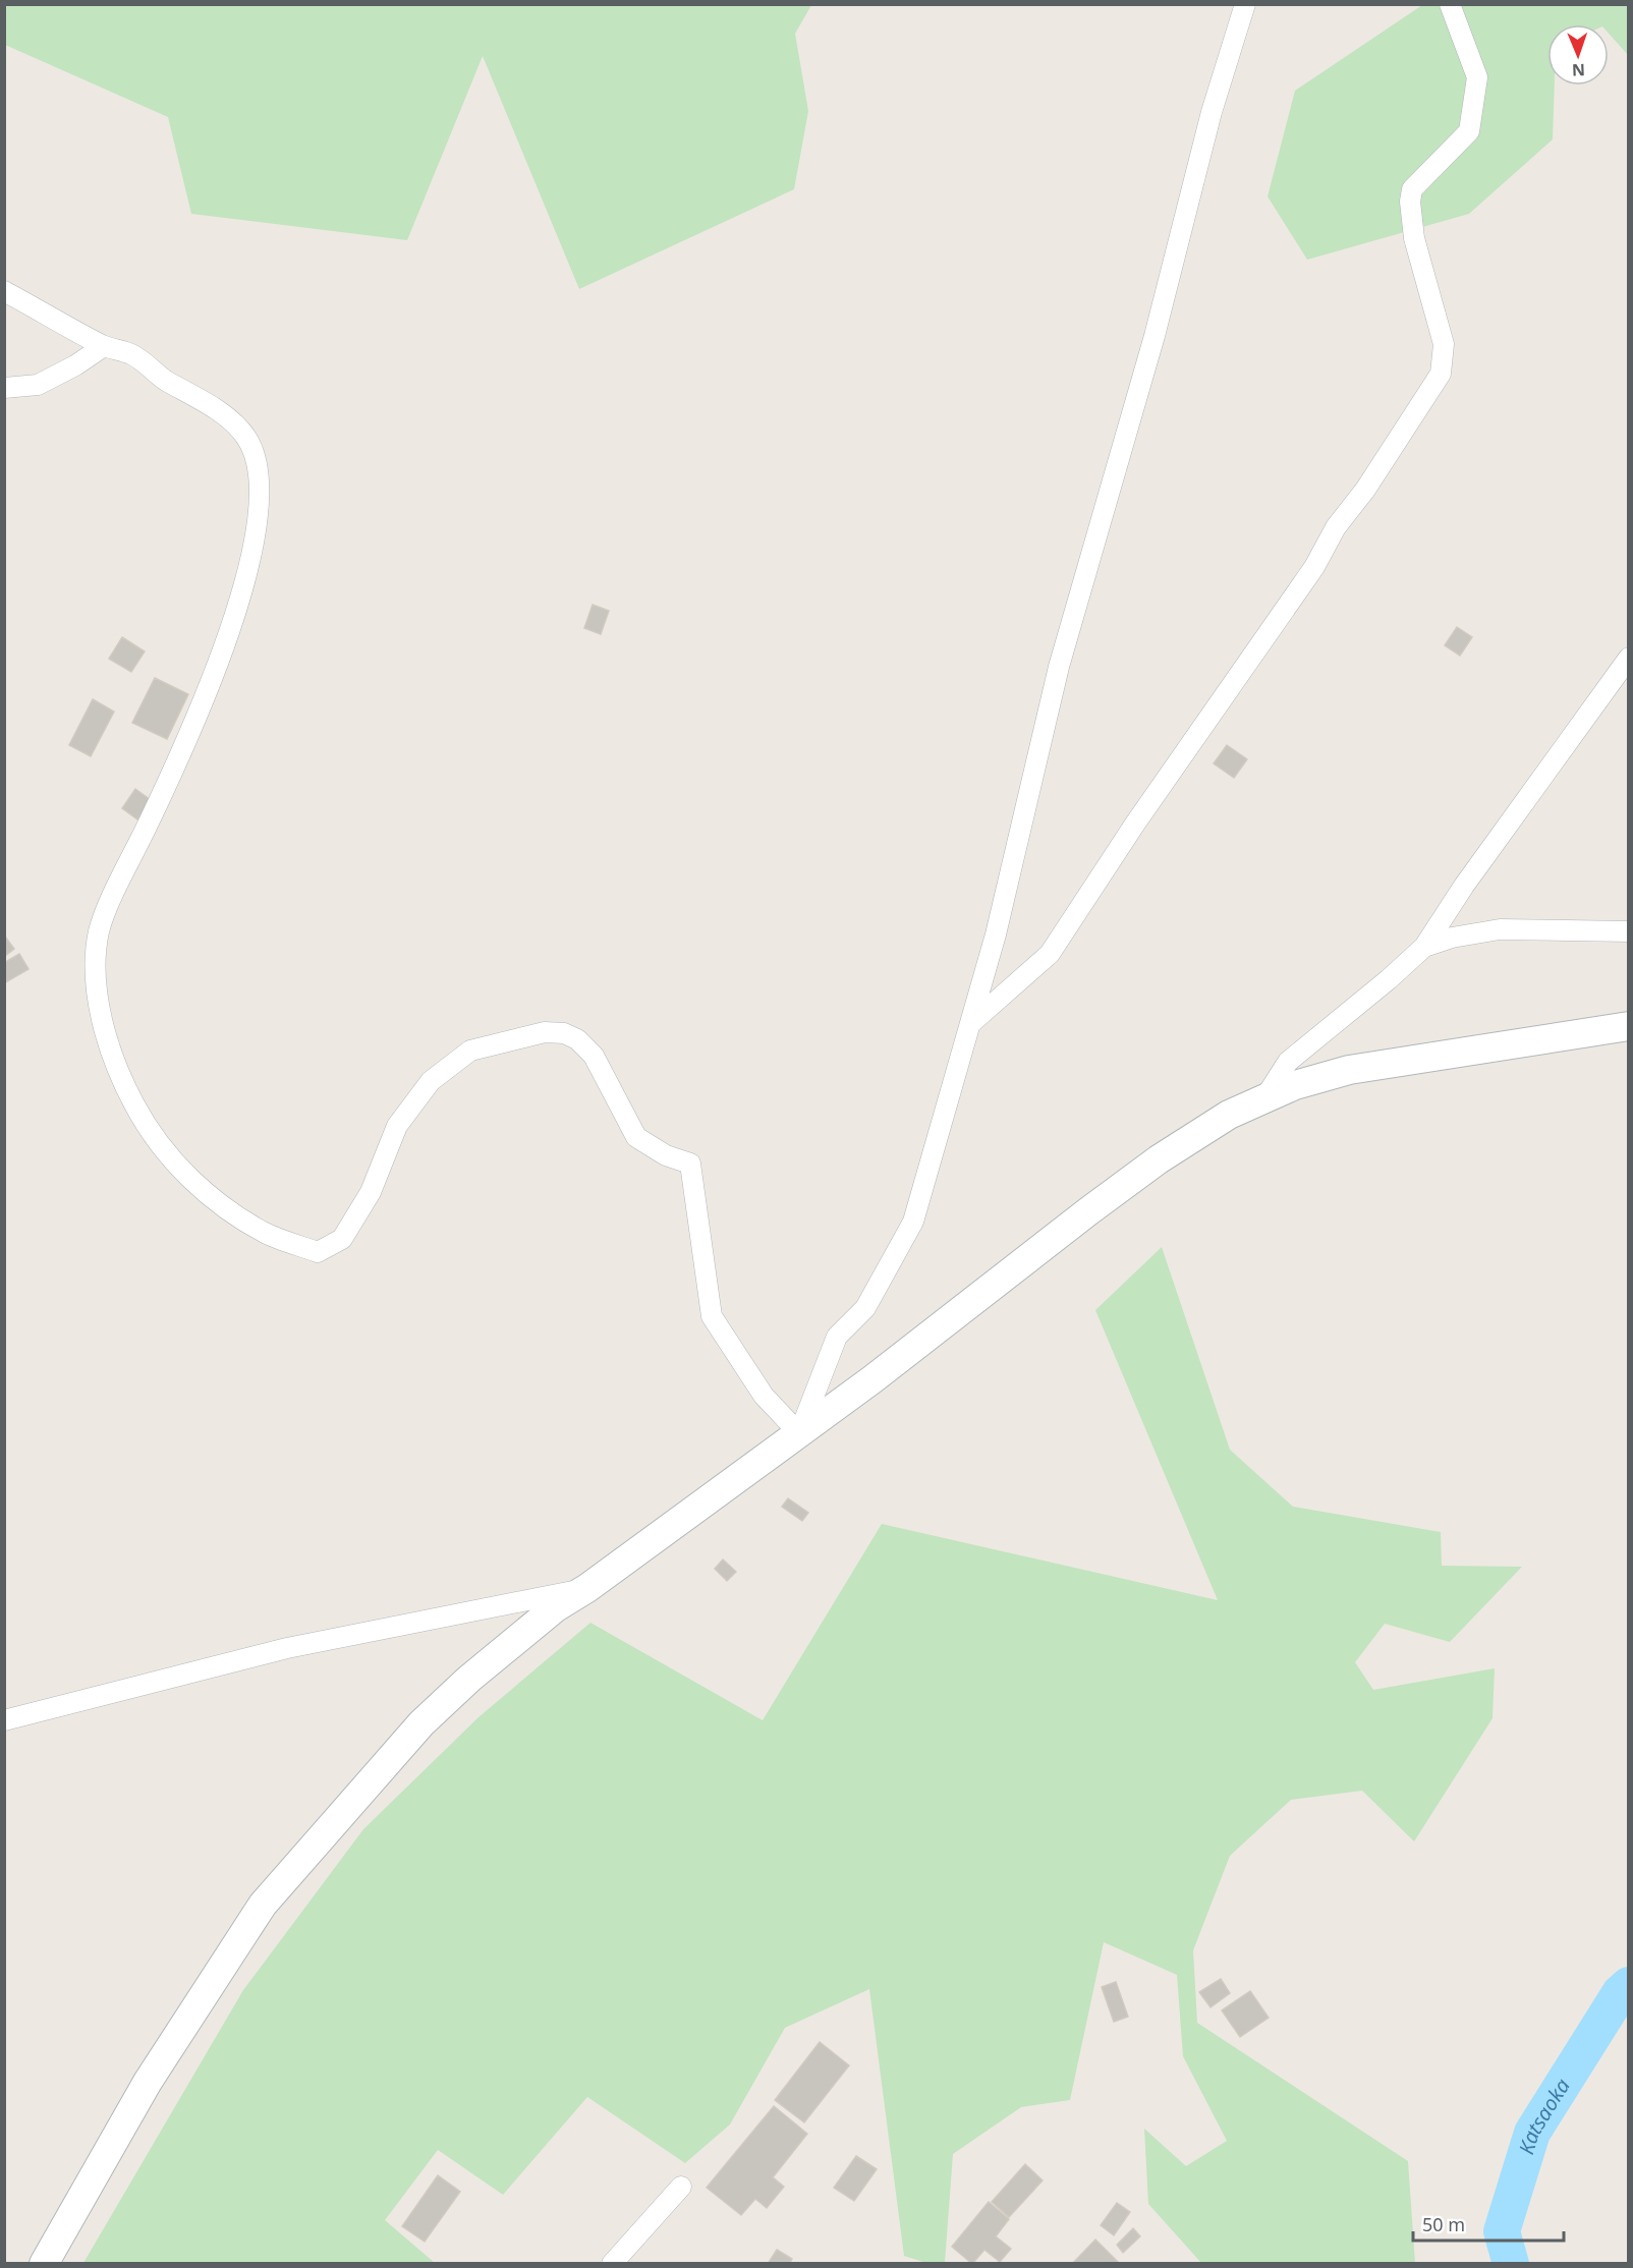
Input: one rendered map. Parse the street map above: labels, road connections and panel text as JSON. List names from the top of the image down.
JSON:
{
  "water": ["Katsaoka"],
  "scale_bar": "50 m",
  "north": "bottom"
}
